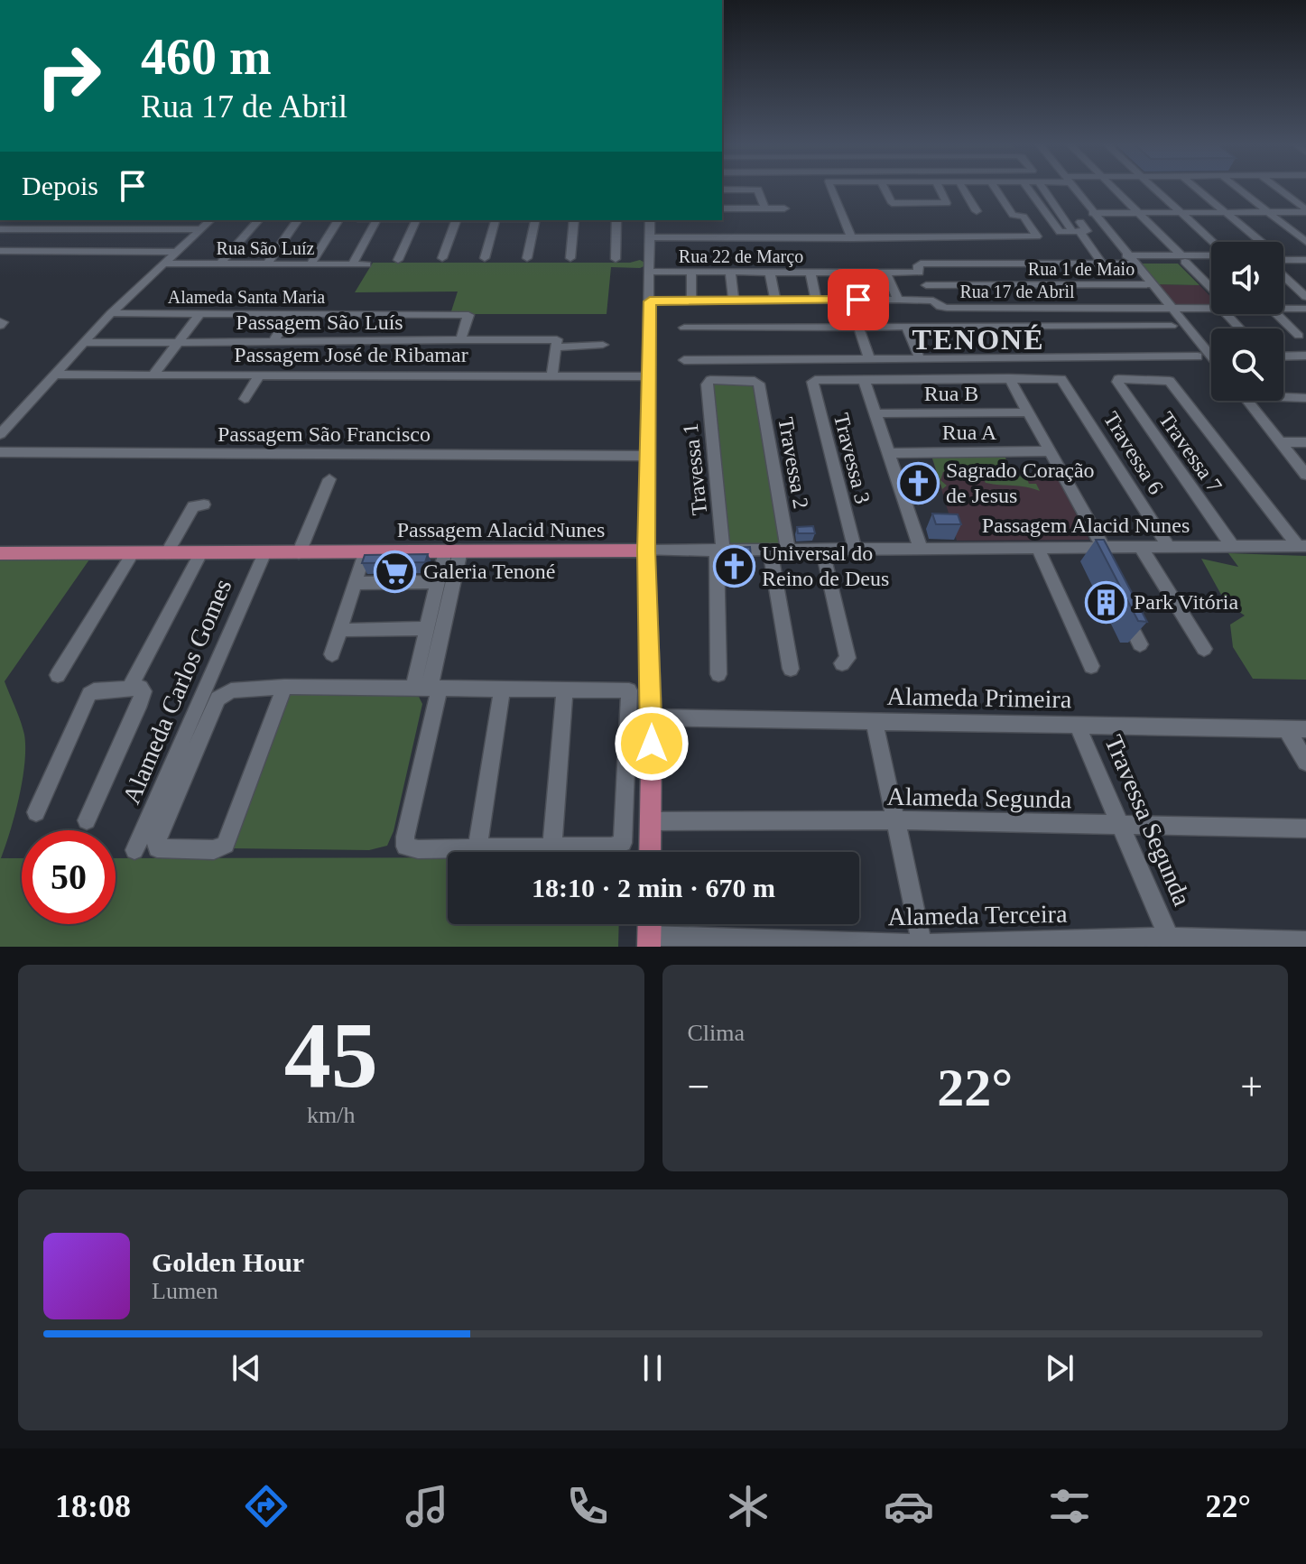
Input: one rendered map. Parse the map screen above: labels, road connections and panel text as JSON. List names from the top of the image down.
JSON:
{
  "streets": {
    "main road": ["Passagem Alacid Nunes"],
    "street": [
      "Rua São Luíz",
      "Rua 22 de Março",
      "Rua 1 de Maio",
      "Rua 17 de Abril",
      "Alameda Santa Maria",
      "Passagem São Luís",
      "Passagem José de Ribamar",
      "Rua B",
      "Rua A",
      "Passagem São Francisco",
      "Travessa 7",
      "Travessa 6",
      "Travessa 3",
      "Travessa 2",
      "Travessa 1",
      "Alameda Carlos Gomes",
      "Alameda Primeira",
      "Alameda Segunda",
      "Travessa Segunda",
      "Alameda Terceira"
    ]
  },
  "crossings": [
    ["Alameda Santa Maria", "Passagem São Luís"],
    ["Travessa 7", "Passagem Alacid Nunes"],
    ["Travessa 6", "Passagem Alacid Nunes"],
    ["Travessa 3", "Passagem Alacid Nunes"],
    ["Travessa 2", "Travessa 1"],
    ["Travessa 2", "Passagem Alacid Nunes"],
    ["Travessa 1", "Passagem Alacid Nunes"],
    ["Passagem Alacid Nunes", "Alameda Carlos Gomes"],
    ["Alameda Primeira", "Travessa Segunda"],
    ["Alameda Segunda", "Travessa Segunda"],
    ["Travessa Segunda", "Alameda Terceira"]
  ],
  "districts": ["TENONÉ"],
  "places": {
    "church": ["Sagrado Coração de Jesus", "Universal do Reino de Deus"],
    "supermarket": ["Galeria Tenoné"],
    "building": ["Park Vitória"]
  },
  "page": {
    "turn": ["460 m", "Rua 17 de Abril"],
    "then": "Depois",
    "limit": "50",
    "trip": "18:10 · 2 min · 670 m",
    "tile": [
      ["45", "km/h"],
      "Clima"
    ],
    "heat": ["−", "22°", "+"],
    "song": ["Golden Hour", "Lumen"],
    "tabs": ["18:08", "22°"]
  }
}
